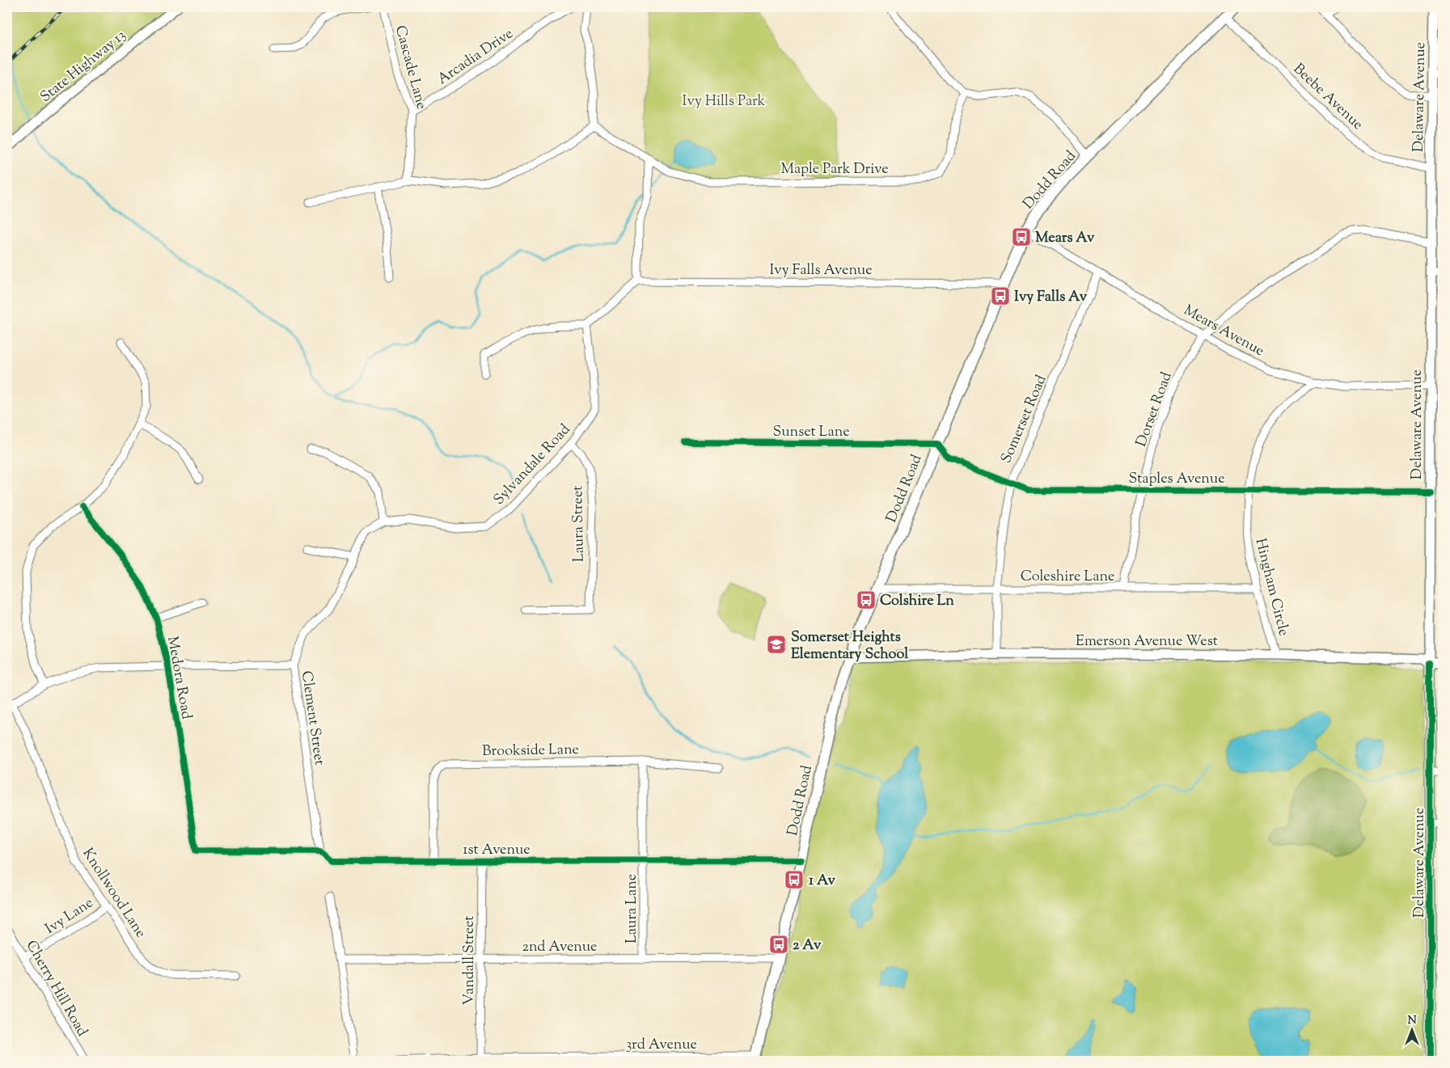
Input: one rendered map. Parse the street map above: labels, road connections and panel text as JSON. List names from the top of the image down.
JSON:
{
  "streets": {
    "main road": ["Dodd Road"],
    "street": [
      "Arcadia Drive",
      "State Highway 13",
      "Cascade Lane",
      "Beebe Avenue",
      "Delaware Avenue",
      "Maple Park Drive",
      "Ivy Falls Avenue",
      "Mears Avenue",
      "Dorset Road",
      "Somerset Road",
      "Sunset Lane",
      "Sylvandale Road",
      "Staples Avenue",
      "Laura Street",
      "Coleshire Lane",
      "Hingham Circle",
      "Emerson Avenue West",
      "Medora Road",
      "Clement Street",
      "Brookside Lane",
      "1st Avenue",
      "Knollwood Lane",
      "Laura Lane",
      "Ivy Lane",
      "2nd Avenue",
      "Vandall Street",
      "Cherry Hill Road",
      "3rd Avenue"
    ]
  },
  "crossings": [
    ["Arcadia Drive", "Cascade Lane"],
    ["Beebe Avenue", "Delaware Avenue"],
    ["Beebe Avenue", "Dodd Road"],
    ["Delaware Avenue", "Mears Avenue"],
    ["Delaware Avenue", "Dorset Road"],
    ["Delaware Avenue", "Staples Avenue"],
    ["Delaware Avenue", "Emerson Avenue West"],
    ["Dodd Road", "Ivy Falls Avenue"],
    ["Dodd Road", "Mears Avenue"],
    ["Dodd Road", "Sunset Lane"],
    ["Dodd Road", "Staples Avenue"],
    ["Dodd Road", "Coleshire Lane"],
    ["Dodd Road", "Emerson Avenue West"],
    ["Dodd Road", "1st Avenue"],
    ["Dodd Road", "2nd Avenue"],
    ["Dodd Road", "3rd Avenue"],
    ["Mears Avenue", "Dorset Road"],
    ["Mears Avenue", "Somerset Road"],
    ["Mears Avenue", "Hingham Circle"],
    ["Dorset Road", "Staples Avenue"],
    ["Dorset Road", "Coleshire Lane"],
    ["Somerset Road", "Staples Avenue"],
    ["Somerset Road", "Coleshire Lane"],
    ["Somerset Road", "Emerson Avenue West"],
    ["Sunset Lane", "Staples Avenue"],
    ["Sylvandale Road", "Laura Street"],
    ["Sylvandale Road", "Clement Street"],
    ["Staples Avenue", "Hingham Circle"],
    ["Coleshire Lane", "Hingham Circle"],
    ["Hingham Circle", "Emerson Avenue West"],
    ["Medora Road", "Clement Street"],
    ["Medora Road", "1st Avenue"],
    ["Clement Street", "1st Avenue"],
    ["Brookside Lane", "1st Avenue"],
    ["Brookside Lane", "Laura Lane"],
    ["1st Avenue", "Laura Lane"],
    ["1st Avenue", "Vandall Street"],
    ["Knollwood Lane", "Ivy Lane"],
    ["Laura Lane", "2nd Avenue"],
    ["Ivy Lane", "Cherry Hill Road"],
    ["2nd Avenue", "Vandall Street"],
    ["Vandall Street", "3rd Avenue"]
  ],
  "parks": ["Ivy Hills Park"],
  "places": {
    "bus stop": [
      "Mears Av",
      "Ivy Falls Av",
      "Colshire Ln",
      "1 Av",
      "2 Av"
    ],
    "school or university": ["Somerset Heights Elementary School"]
  },
  "north": "top"
}
